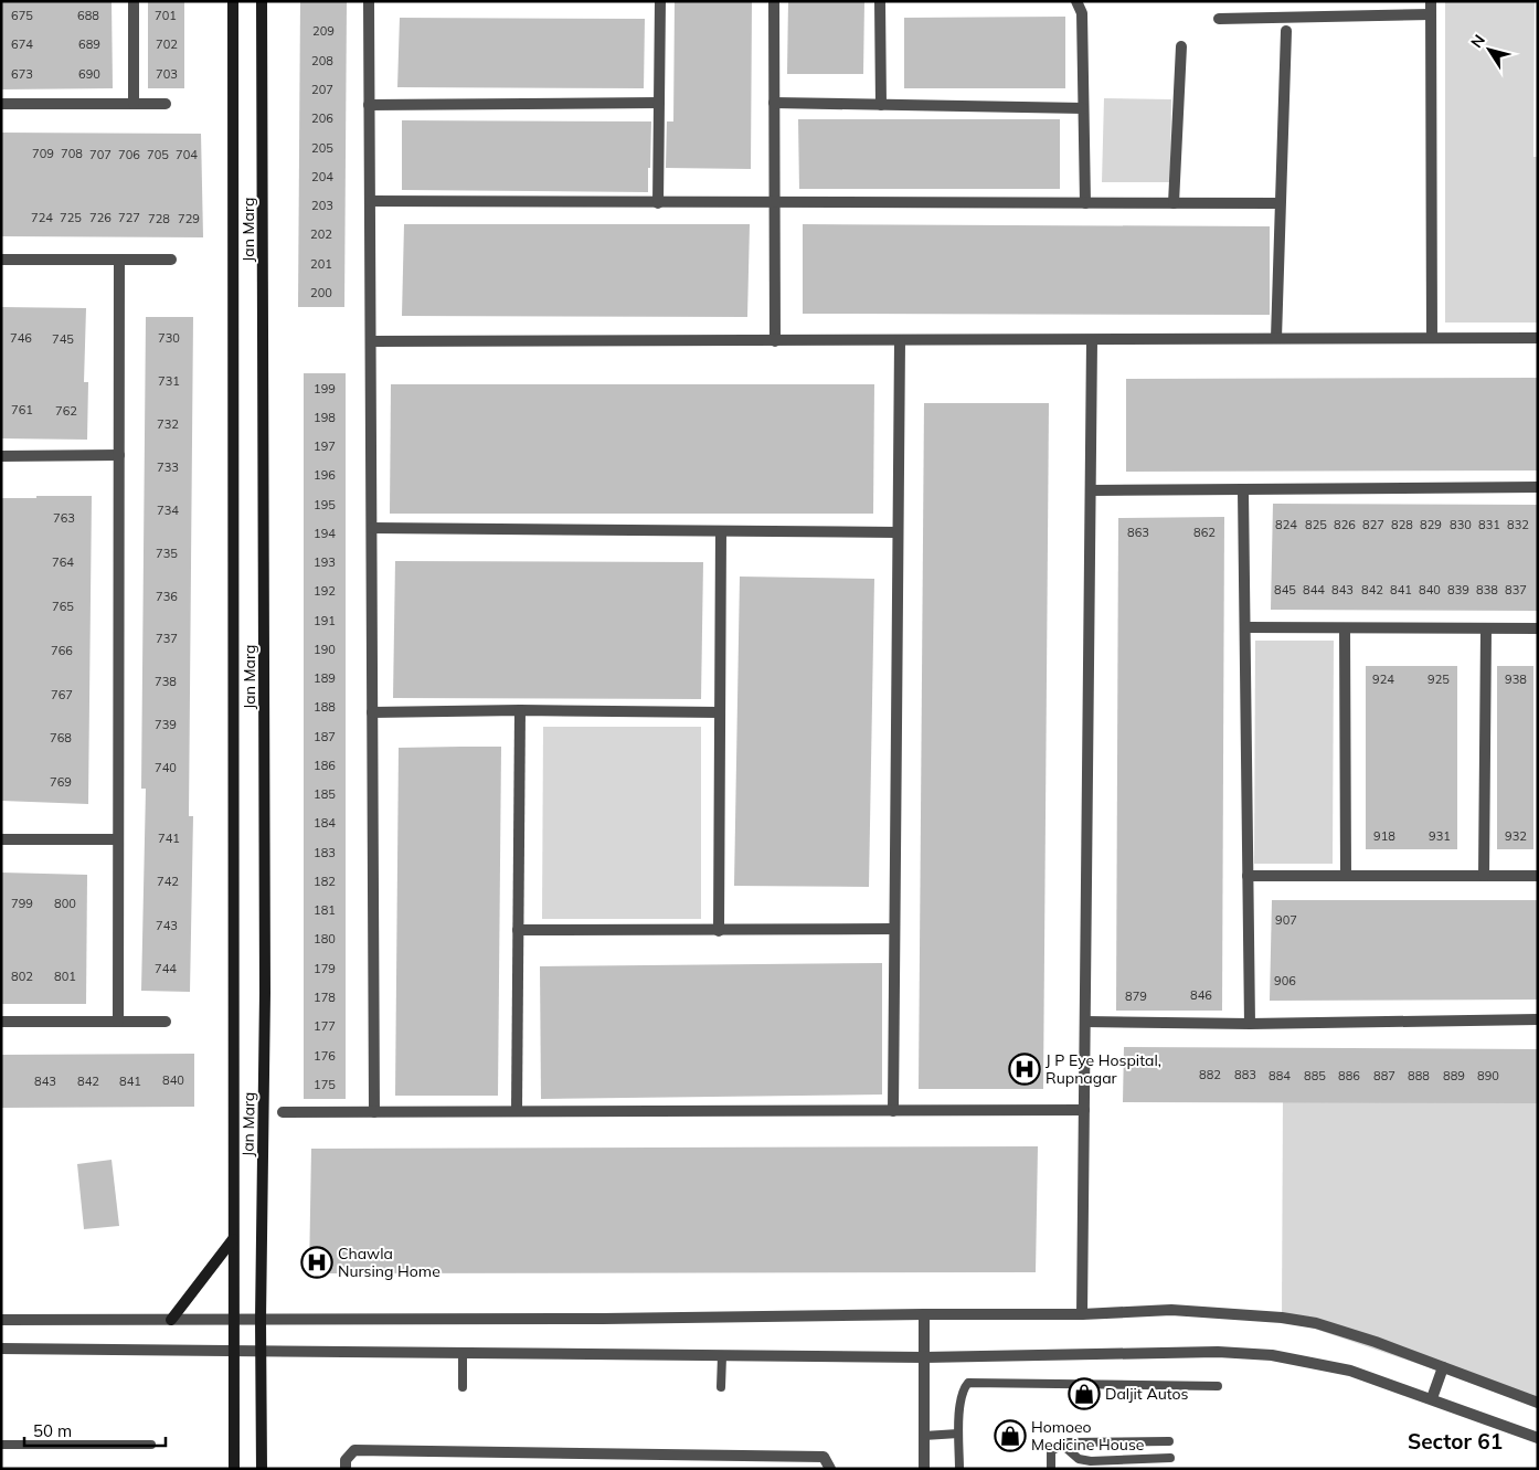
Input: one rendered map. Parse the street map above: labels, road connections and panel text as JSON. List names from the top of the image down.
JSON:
{
  "streets": {
    "main road": ["Jan Marg"]
  },
  "districts": ["Sector 61"],
  "places": {
    "hospital": ["J P Eye Hospital, Rupnagar", "Chawla Nursing Home"],
    "shop": ["Daljit Autos", "Homoeo Medicine House"]
  },
  "house_numbers": [
    "675",
    "688",
    "701",
    "209",
    "674",
    "689",
    "702",
    "208",
    "673",
    "690",
    "703",
    "207",
    "206",
    "205",
    "709",
    "708",
    "707",
    "706",
    "705",
    "704",
    "204",
    "203",
    "724",
    "725",
    "726",
    "727",
    "728",
    "729",
    "202",
    "201",
    "200",
    "746",
    "730",
    "745",
    "731",
    "199",
    "761",
    "762",
    "198",
    "732",
    "197",
    "733",
    "196",
    "195",
    "734",
    "763",
    "824",
    "825",
    "826",
    "827",
    "828",
    "829",
    "830",
    "831",
    "832",
    "863",
    "862",
    "194",
    "735",
    "764",
    "193",
    "845",
    "844",
    "843",
    "842",
    "841",
    "840",
    "839",
    "838",
    "837",
    "192",
    "736",
    "765",
    "191",
    "737",
    "190",
    "766",
    "189",
    "924",
    "925",
    "938",
    "738",
    "767",
    "188",
    "739",
    "187",
    "768",
    "186",
    "740",
    "769",
    "185",
    "184",
    "918",
    "931",
    "932",
    "741",
    "183",
    "742",
    "182",
    "799",
    "800",
    "181",
    "907",
    "743",
    "180",
    "744",
    "179",
    "802",
    "801",
    "906",
    "846",
    "879",
    "178",
    "177",
    "176",
    "882",
    "883",
    "884",
    "885",
    "886",
    "887",
    "888",
    "889",
    "890",
    "840",
    "843",
    "842",
    "841",
    "175"
  ],
  "scale_bar": "50 m",
  "north": "top left"
}
